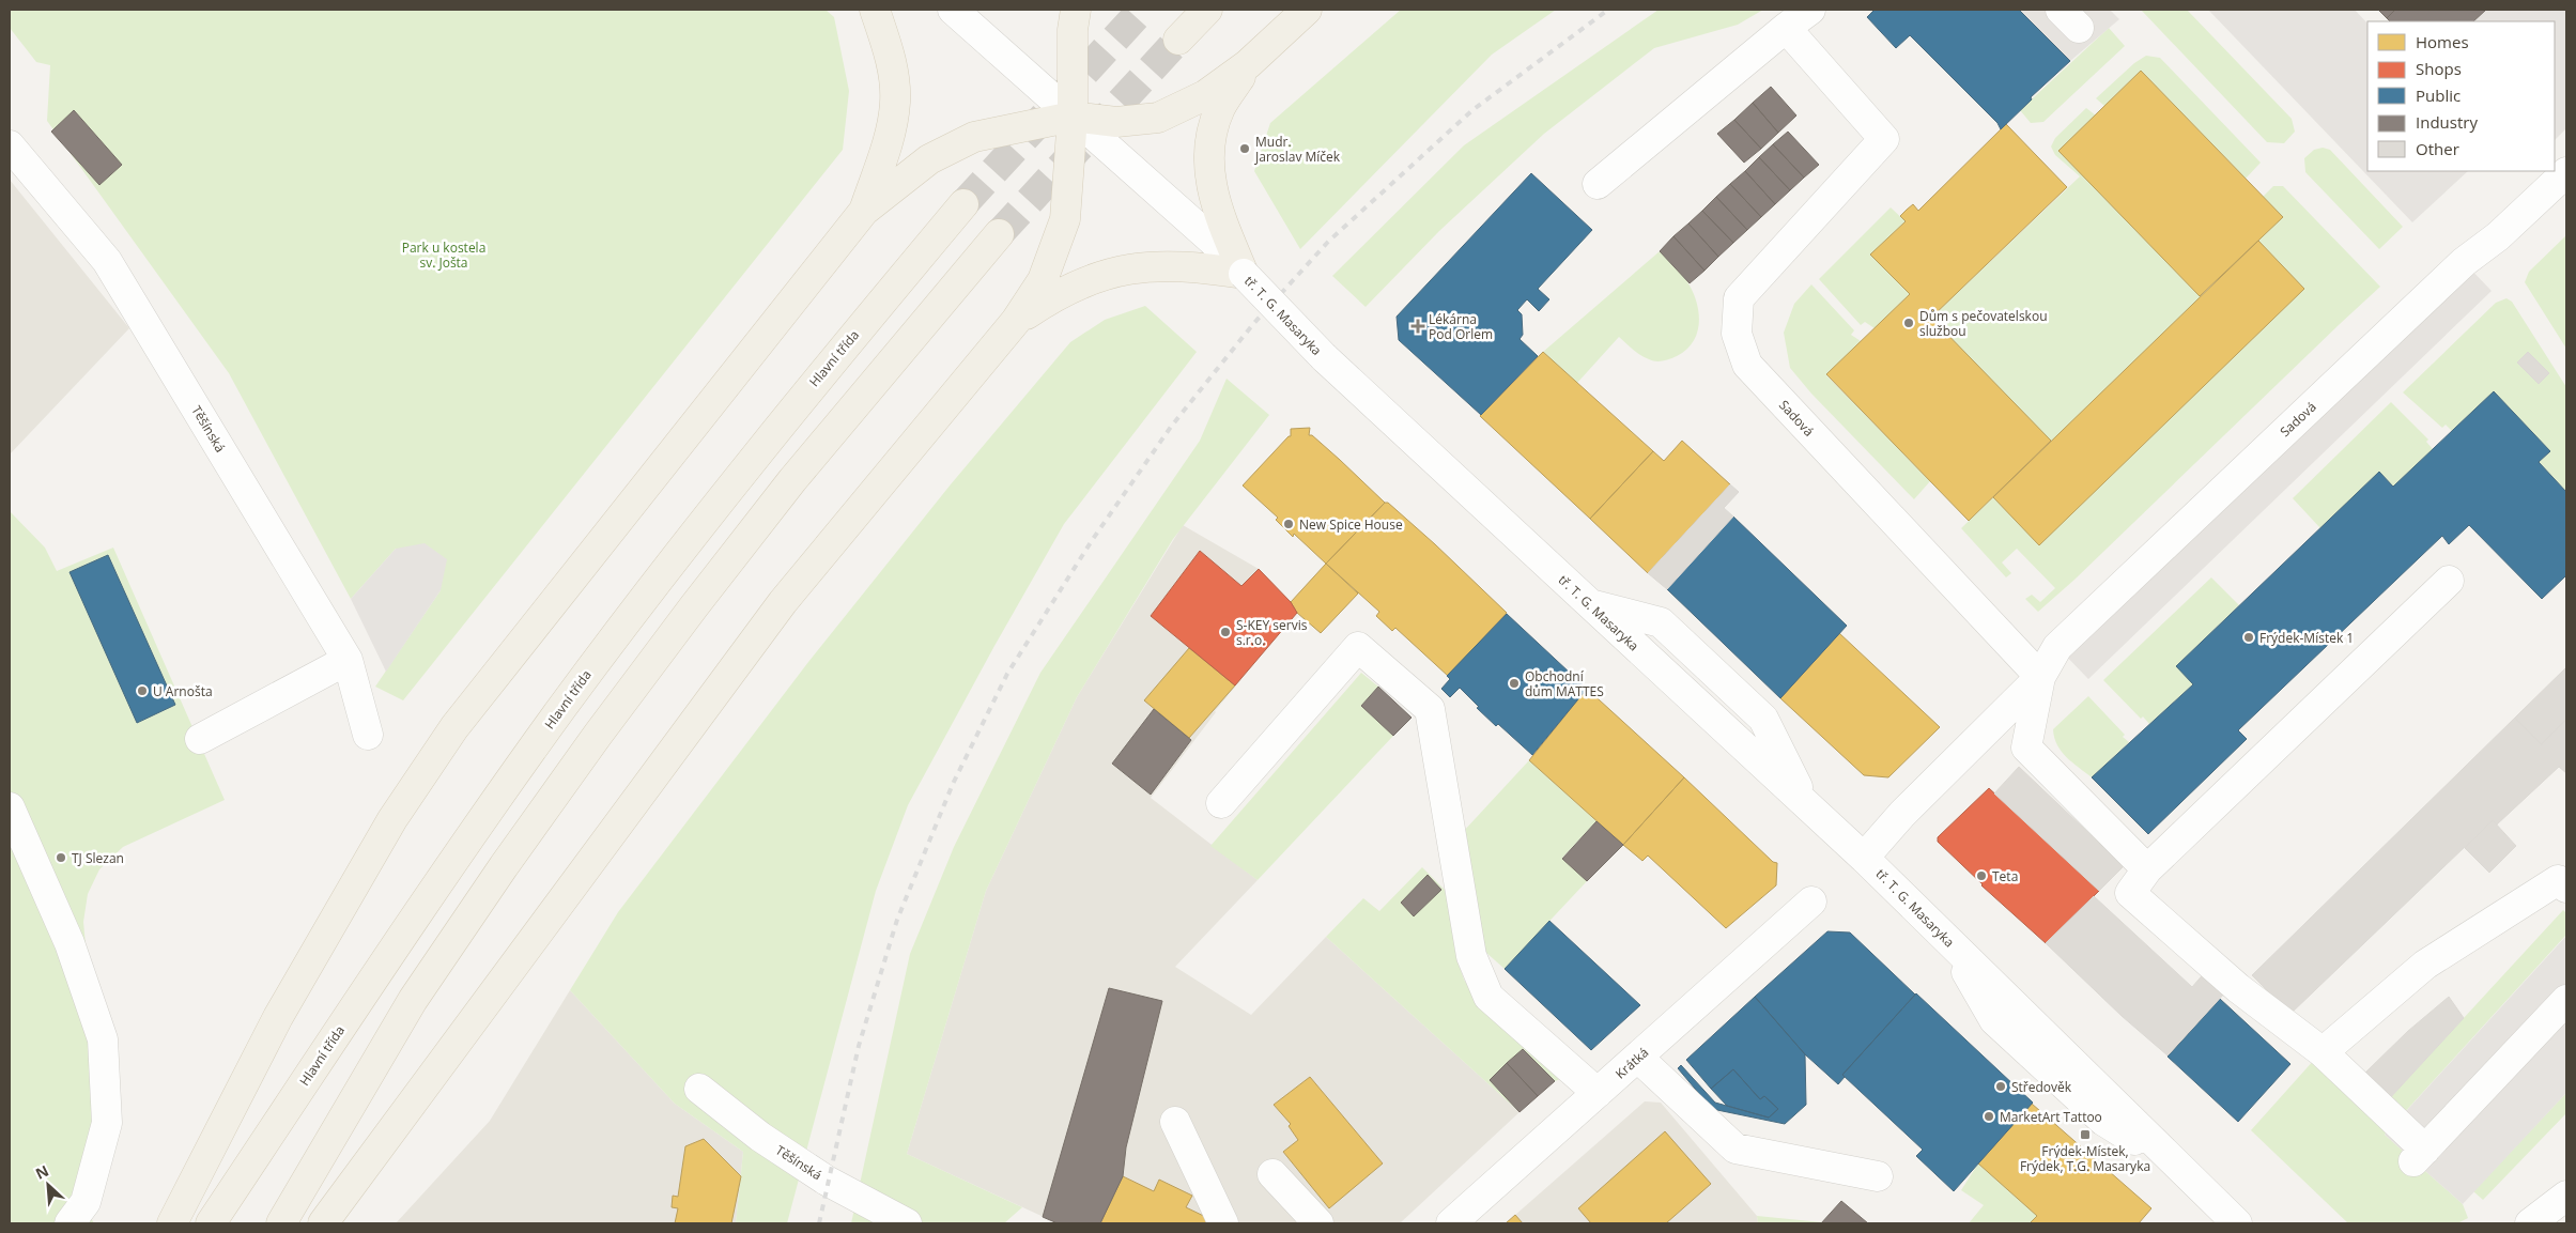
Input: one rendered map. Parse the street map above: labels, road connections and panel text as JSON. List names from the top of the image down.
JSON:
{
  "streets": {
    "main road": ["Hlavní třída"],
    "street": [
      "tř. T. G. Masaryka",
      "Sadová",
      "Těšínská",
      "Krátká"
    ]
  },
  "crossings": [
    ["tř. T. G. Masaryka", "Sadová"]
  ],
  "parks": ["Park u kostela sv. Jošta"],
  "places": {
    "other": [
      "Mudr. Jaroslav Míček",
      "Dům s pečovatelskou službou",
      "New Spice House",
      "S-KEY servis s.r.o.",
      "Frýdek-Místek 1",
      "Obchodní dům MATTES",
      "U Arnošta",
      "TJ Slezan",
      "Teta",
      "Středověk",
      "MarketArt Tattoo"
    ],
    "health": ["Lékárna Pod Orlem"],
    "transit": ["Frýdek-Místek, Frýdek, T.G. Masaryka"]
  },
  "legend": [
    "Homes",
    "Shops",
    "Public",
    "Industry",
    "Other"
  ],
  "north": "top left"
}
